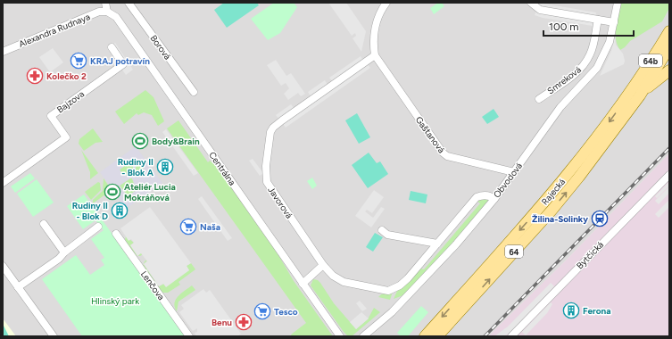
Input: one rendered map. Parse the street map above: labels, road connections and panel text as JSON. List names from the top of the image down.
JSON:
{
  "streets": {
    "main road": ["64b", "Rajecká", "64"],
    "street": [
      "Alexandra Rudnaya",
      "Borová",
      "Smreková",
      "Bajzova",
      "Gaštanová",
      "Centrálna",
      "Obvodová",
      "Javorová",
      "Bytčická",
      "Lenčova"
    ]
  },
  "crossings": [
    ["Alexandra Rudnaya", "Centrálna"],
    ["64b", "Rajecká"],
    ["Gaštanová", "Obvodová"],
    ["Gaštanová", "Javorová"],
    ["Obvodová", "Javorová"]
  ],
  "parks": ["Hlinský park"],
  "places": {
    "supermarket": ["KRAJ potravín", "Naša", "Tesco"],
    "pharmacy": ["Kolečko 2", "Benu"],
    "sports": ["Body&Brain", "Ateliér Lucia Mokráňová"],
    "building": ["Rudiny II - Blok A", "Rudiny II - Blok D", "Ferona"],
    "station": ["Žilina-Solinky"]
  },
  "scale_bar": "100 m"
}
